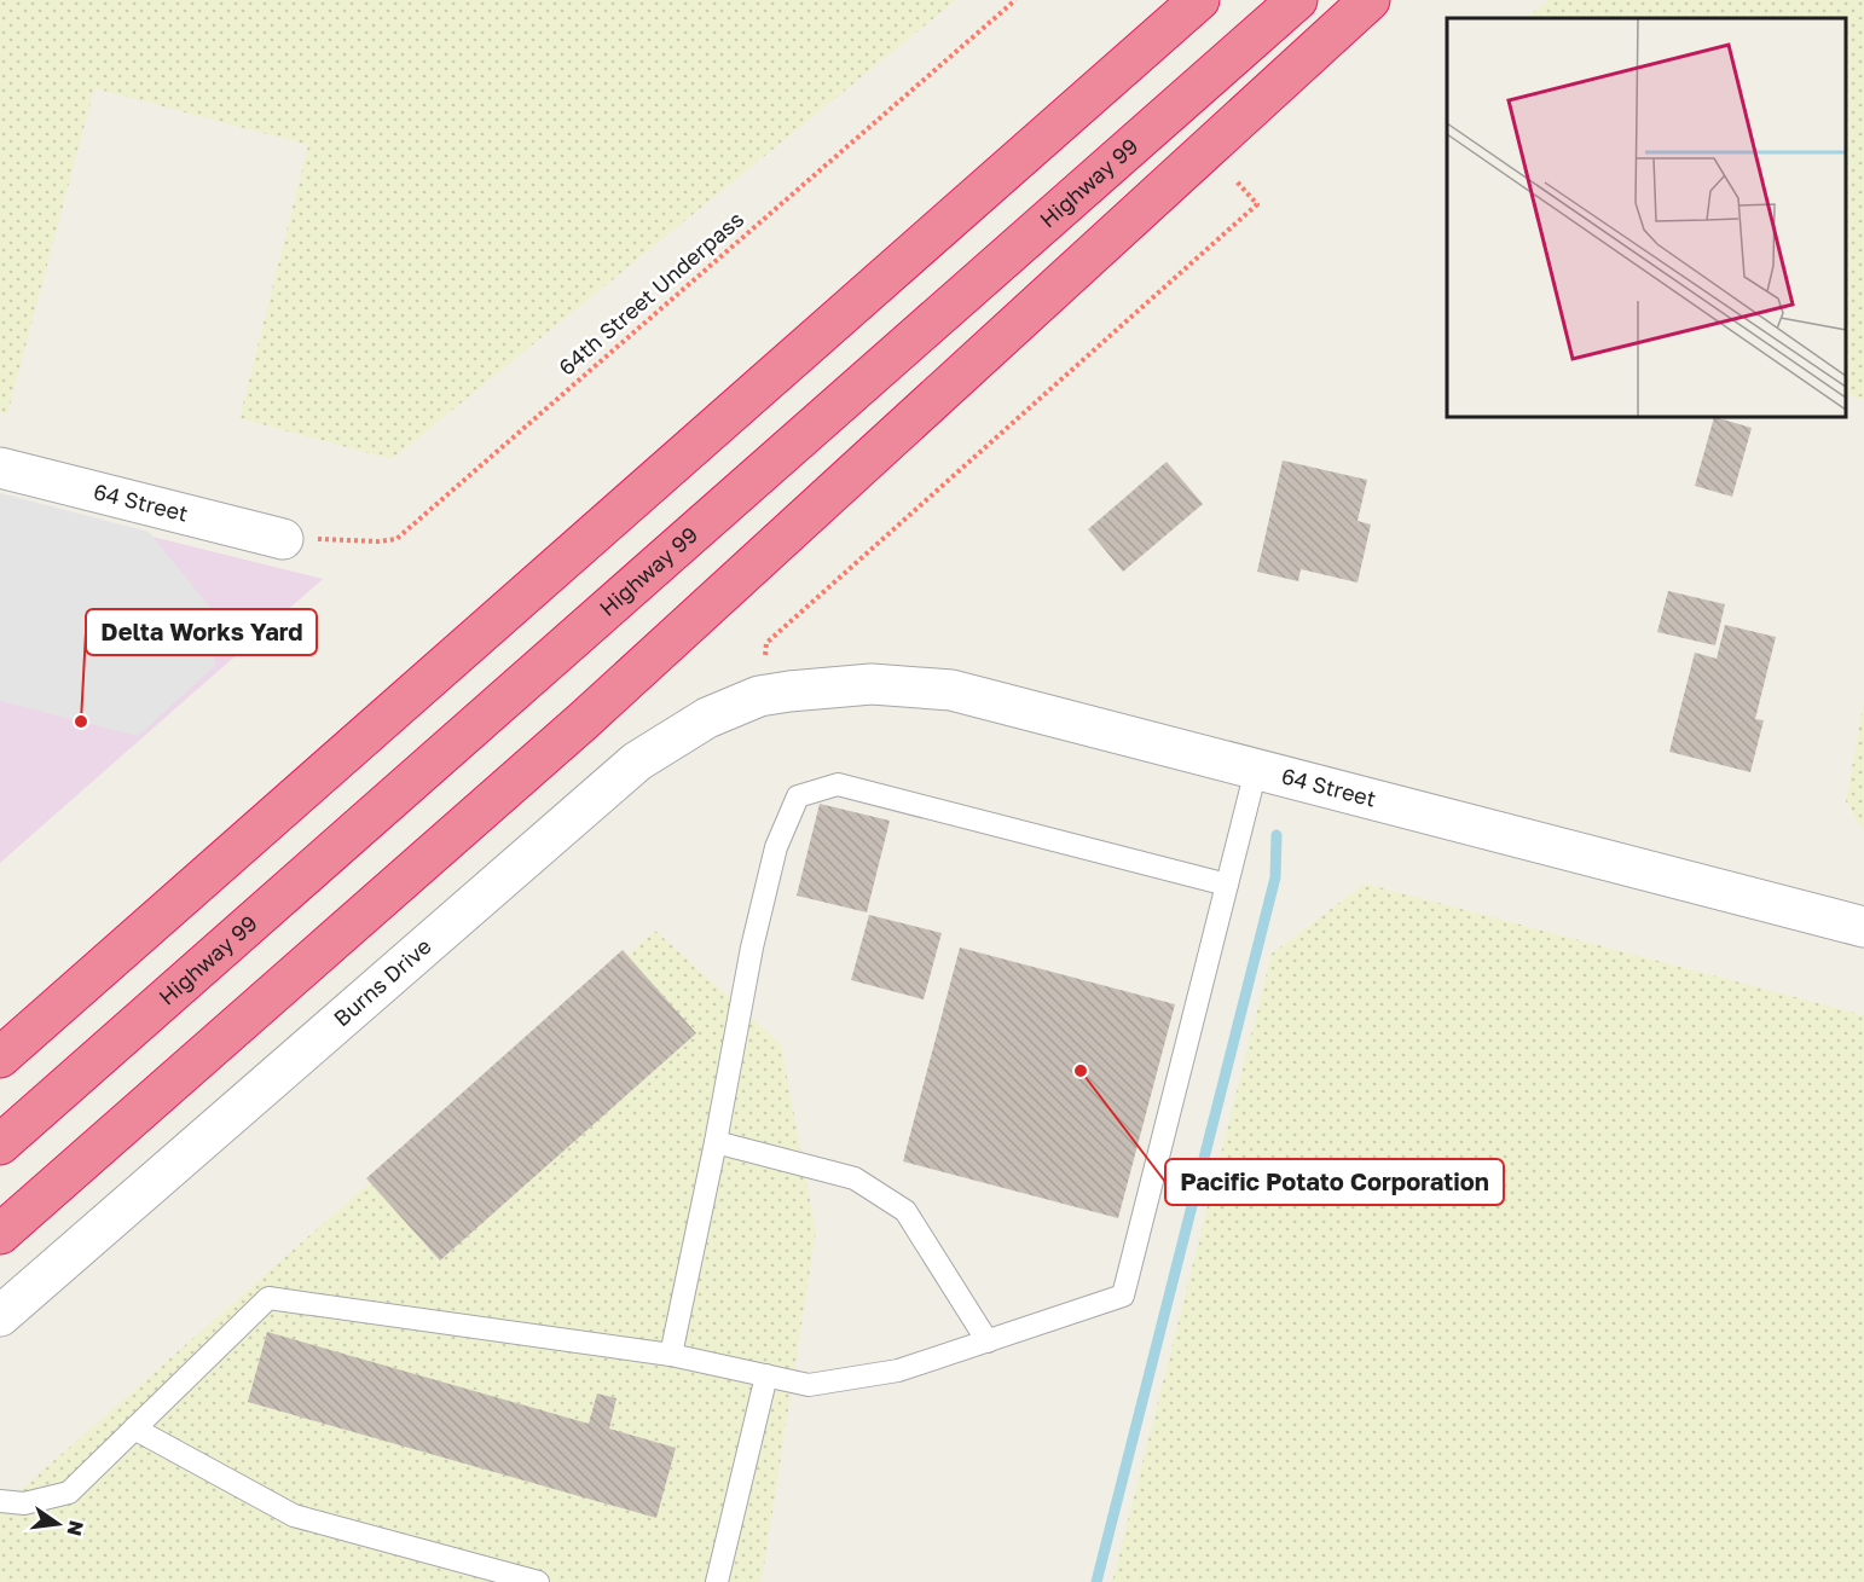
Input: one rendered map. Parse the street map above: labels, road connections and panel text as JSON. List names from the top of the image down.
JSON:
{
  "streets": {
    "highway": ["Highway 99"],
    "street": ["64 Street", "Burns Drive"],
    "path": ["64th Street Underpass"]
  },
  "crossings": [
    ["64th Street Underpass", "64 Street"],
    ["64 Street", "Burns Drive"]
  ],
  "places": ["Delta Works Yard", "Pacific Potato Corporation"],
  "north": "right"
}
